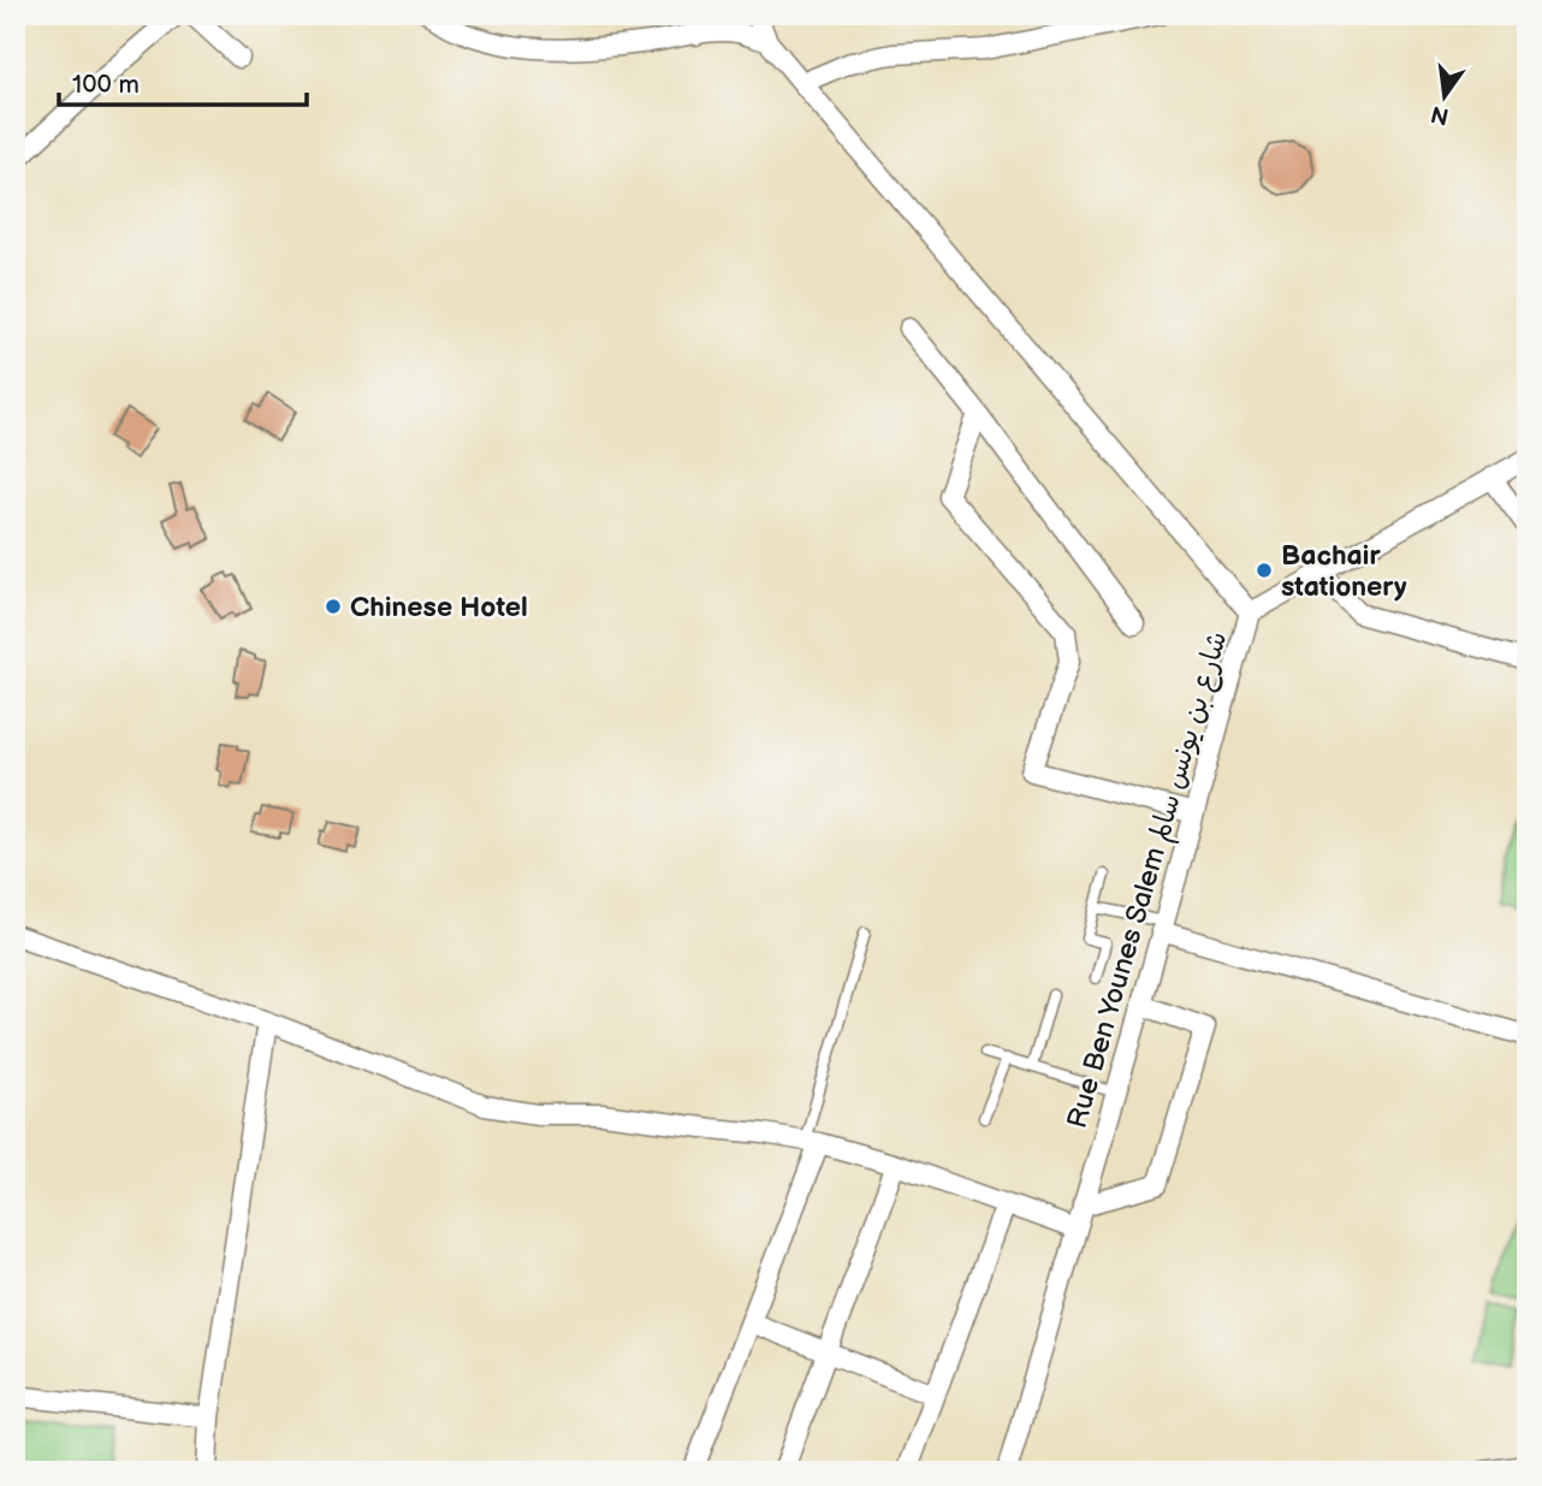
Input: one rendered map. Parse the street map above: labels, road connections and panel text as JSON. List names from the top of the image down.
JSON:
{
  "streets": {
    "street": ["Rue Ben Younes Salem شارع بن يونس سالم"]
  },
  "places": ["Bachair stationery", "Chinese Hotel"],
  "scale_bar": "100 m",
  "north": "bottom"
}
